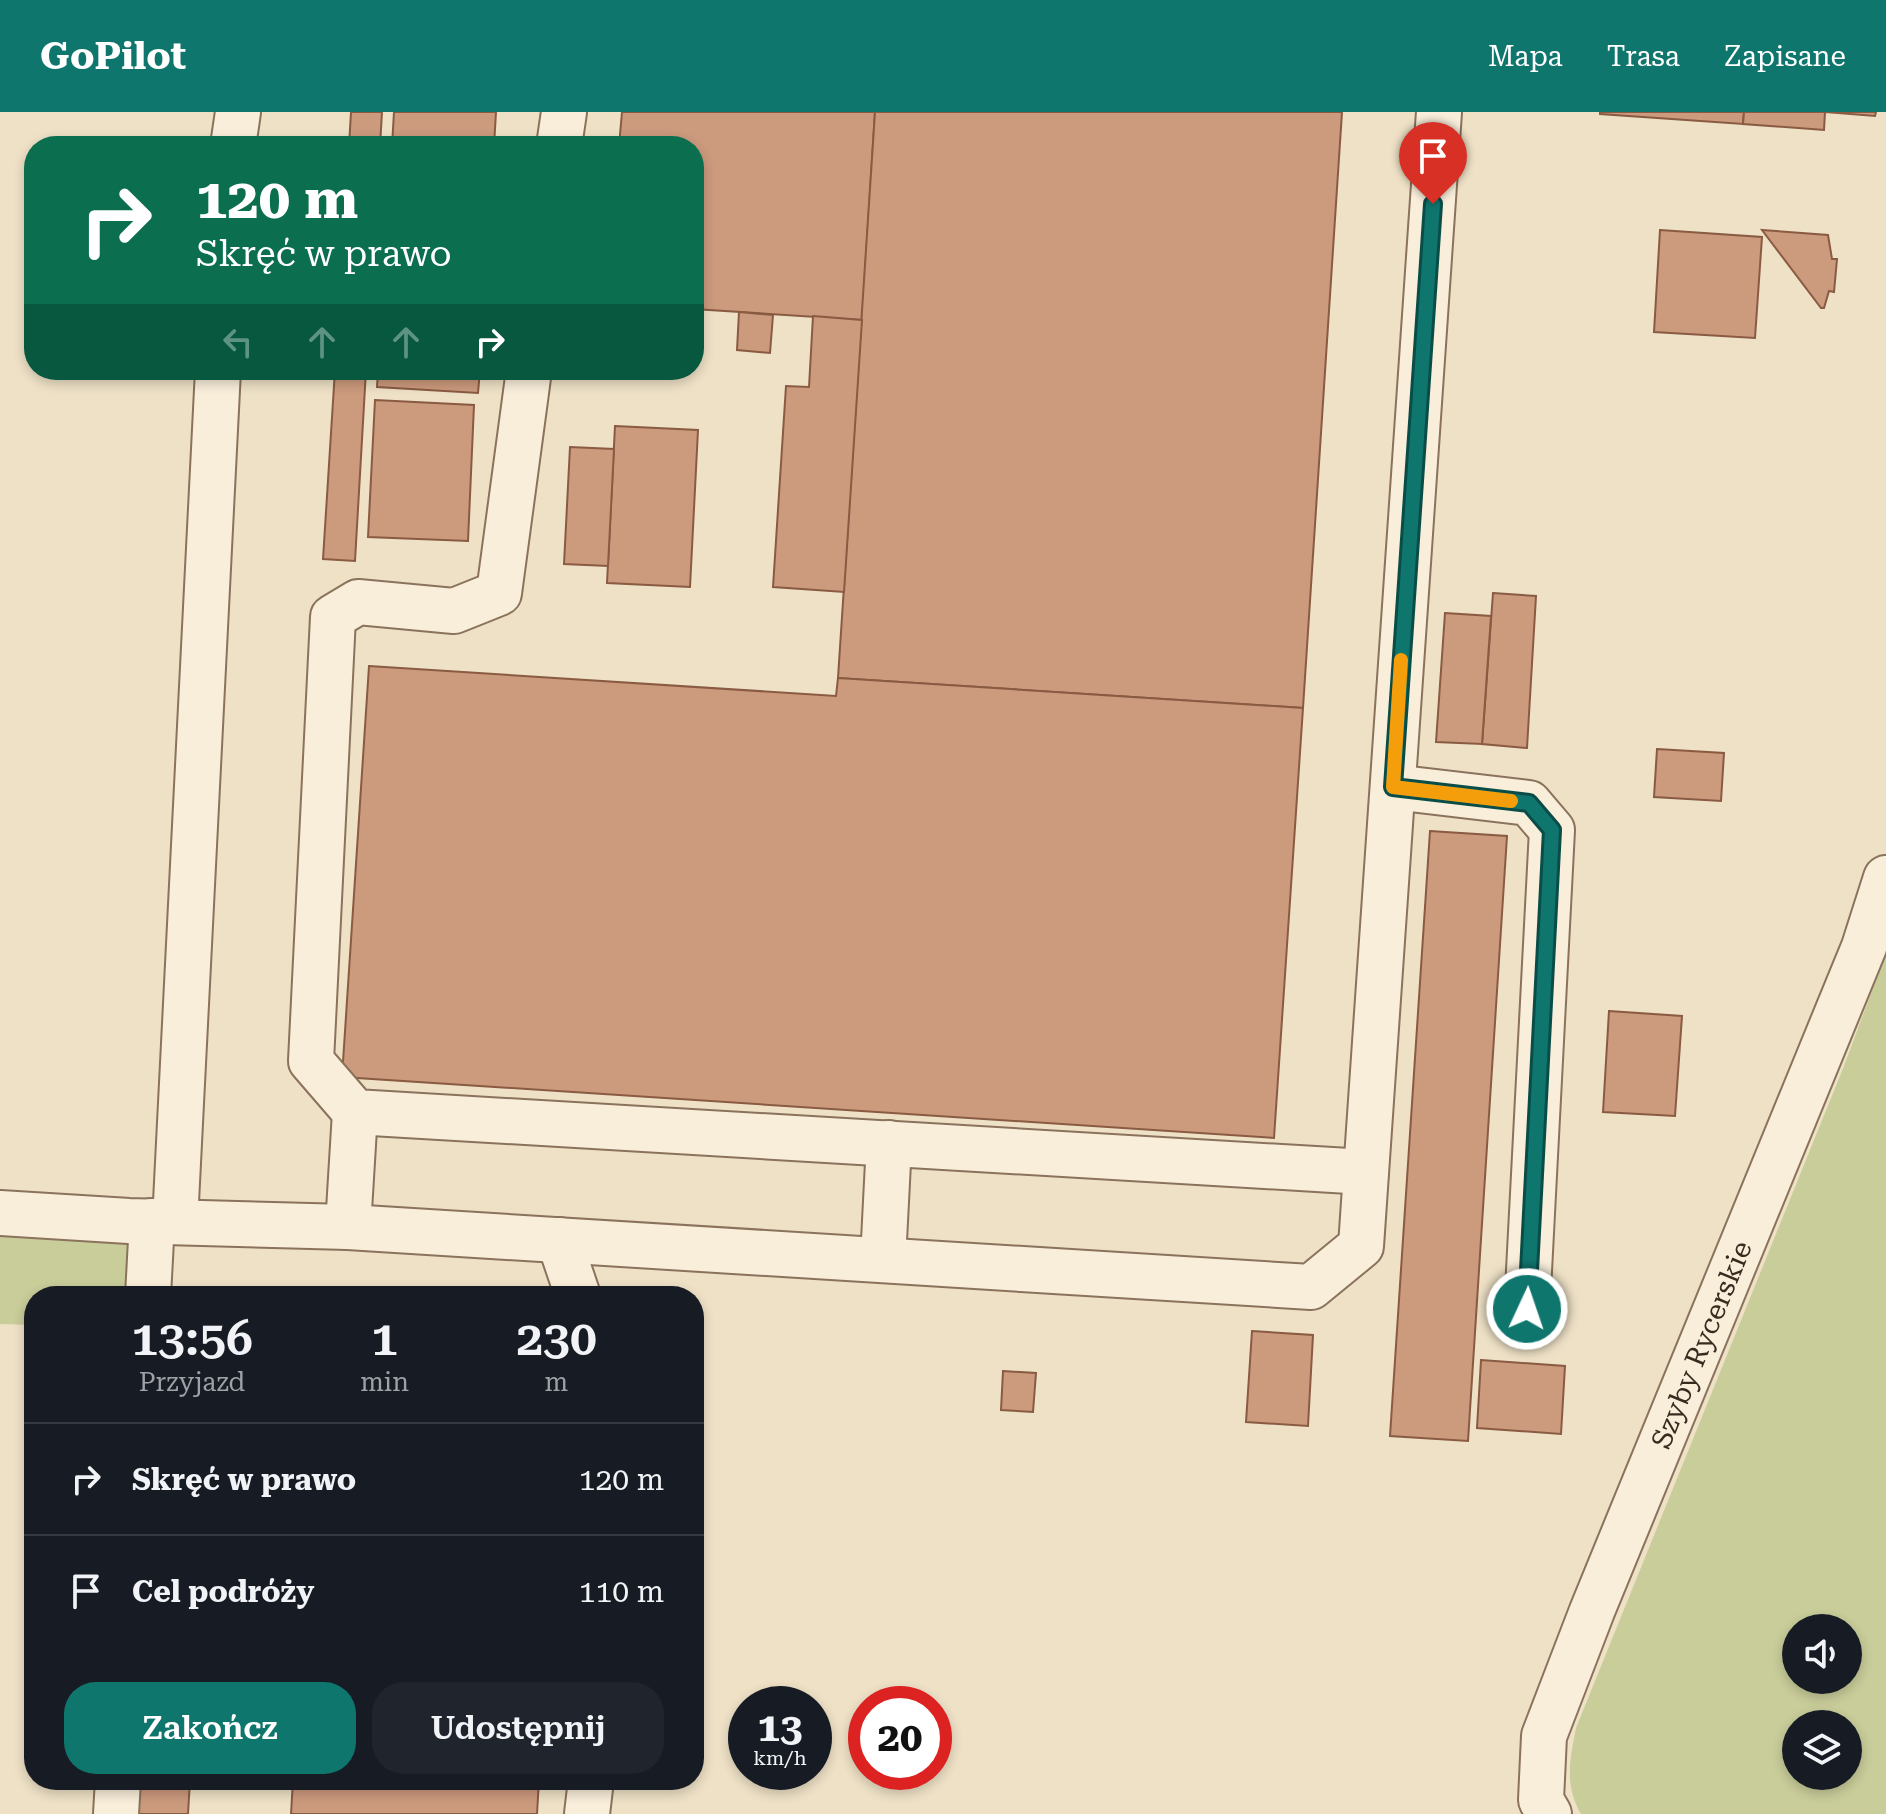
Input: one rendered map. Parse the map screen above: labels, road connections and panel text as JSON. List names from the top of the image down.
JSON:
{
  "streets": {
    "street": ["Szyby Rycerskie"]
  },
  "page": {
    "header": "GoPilot",
    "nav": ["Mapa", "Trasa", "Zapisane"],
    "turn": ["120 m", "Skręć w prawo"],
    "eta": [
      "13:56",
      "Przyjazd",
      "1",
      "min",
      "230",
      "m"
    ],
    "list": [
      {
        "name": "Skręć w prawo",
        "value": "120 m"
      },
      {
        "name": "Cel podróży",
        "value": "110 m"
      }
    ],
    "buttons": ["Zakończ", "Udostępnij"],
    "speed": "13 km/h",
    "limit": "20"
  }
}
